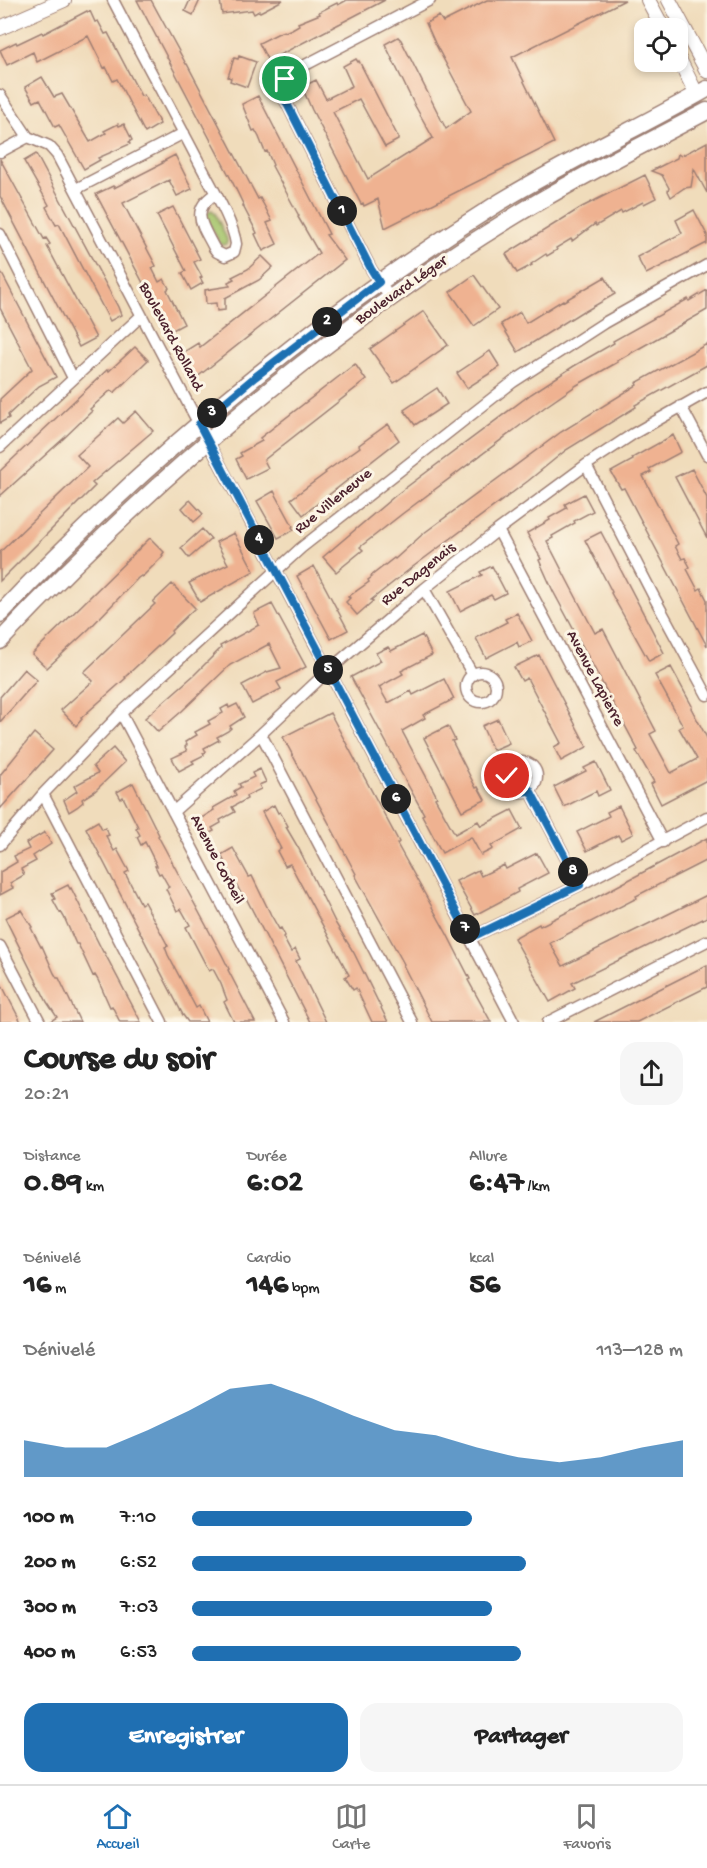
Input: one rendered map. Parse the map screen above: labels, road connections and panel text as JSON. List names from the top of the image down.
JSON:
{
  "streets": {
    "main road": ["Boulevard Léger"],
    "street": [
      "Boulevard Rolland",
      "Rue Villeneuve",
      "Rue Dagenais",
      "Avenue Lapierre",
      "Avenue Corbeil"
    ]
  },
  "crossings": [
    ["Boulevard Léger", "Boulevard Rolland"],
    ["Boulevard Rolland", "Rue Villeneuve"],
    ["Boulevard Rolland", "Rue Dagenais"],
    ["Rue Villeneuve", "Avenue Corbeil"],
    ["Rue Dagenais", "Avenue Lapierre"],
    ["Rue Dagenais", "Avenue Corbeil"]
  ],
  "page": {
    "pins": [
      "1",
      "2",
      "3",
      "4",
      "5",
      "6",
      "8",
      "7"
    ],
    "heading": ["Course du soir", "20:21"],
    "stats": [
      ["Distance", "0.89 km"],
      ["Durée", "6:02"],
      ["Allure", "6:47 /km"],
      ["Dénivelé", "16 m"],
      ["Cardio", "146 bpm"],
      ["kcal", "56"]
    ],
    "chart": ["Dénivelé", "113–128 m"],
    "list": [
      {
        "name": "100 m",
        "note": "7:10"
      },
      {
        "name": "200 m",
        "note": "6:52"
      },
      {
        "name": "300 m",
        "note": "7:03"
      },
      {
        "name": "400 m",
        "note": "6:53"
      }
    ],
    "buttons": ["Enregistrer", "Partager"],
    "tabs": ["Accueil", "Carte", "Favoris"]
  }
}
